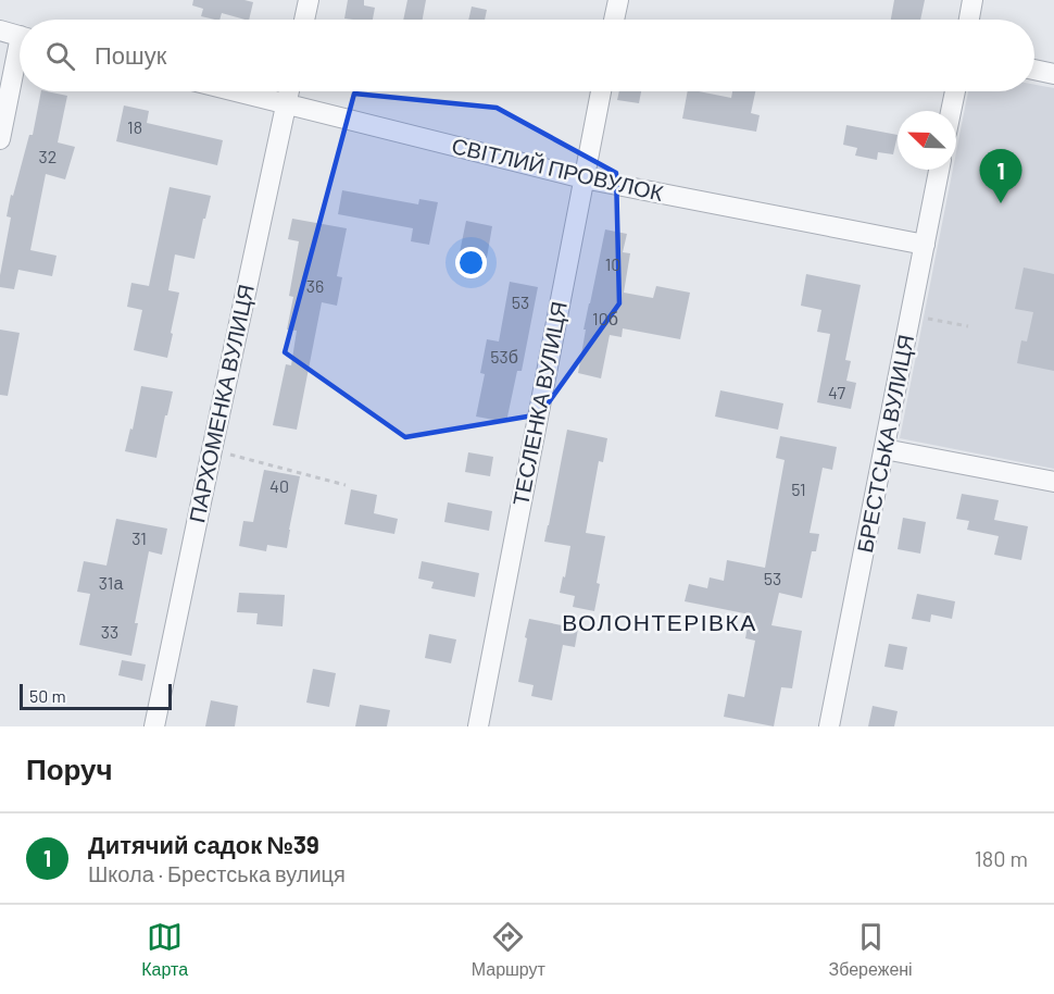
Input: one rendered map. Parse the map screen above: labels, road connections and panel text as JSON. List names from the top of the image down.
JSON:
{
  "streets": {
    "street": [
      "СВІТЛИЙ ПРОВУЛОК",
      "ПАРХОМЕНКА ВУЛИЦЯ",
      "ТЕСЛЕНКА ВУЛИЦЯ",
      "БРЕСТСЬКА ВУЛИЦЯ"
    ]
  },
  "crossings": [
    ["СВІТЛИЙ ПРОВУЛОК", "ПАРХОМЕНКА ВУЛИЦЯ"],
    ["СВІТЛИЙ ПРОВУЛОК", "ТЕСЛЕНКА ВУЛИЦЯ"],
    ["СВІТЛИЙ ПРОВУЛОК", "БРЕСТСЬКА ВУЛИЦЯ"]
  ],
  "districts": ["ВОЛОНТЕРІВКА"],
  "house_numbers": [
    "18",
    "32",
    "10",
    "36",
    "53",
    "10б",
    "53б",
    "47",
    "40",
    "51",
    "31",
    "53",
    "31а",
    "33"
  ],
  "scale_bar": "50 m",
  "north": "top left",
  "page": {
    "search": "Пошук",
    "pins": "1",
    "scale": "50 m",
    "heading": "Поруч",
    "list": [
      {
        "mark": "1",
        "name": "Дитячий садок №39",
        "note": "Школа · Брестська вулиця",
        "value": "180 m"
      }
    ],
    "nav": ["Карта", "Маршрут", "Збережені"]
  }
}
